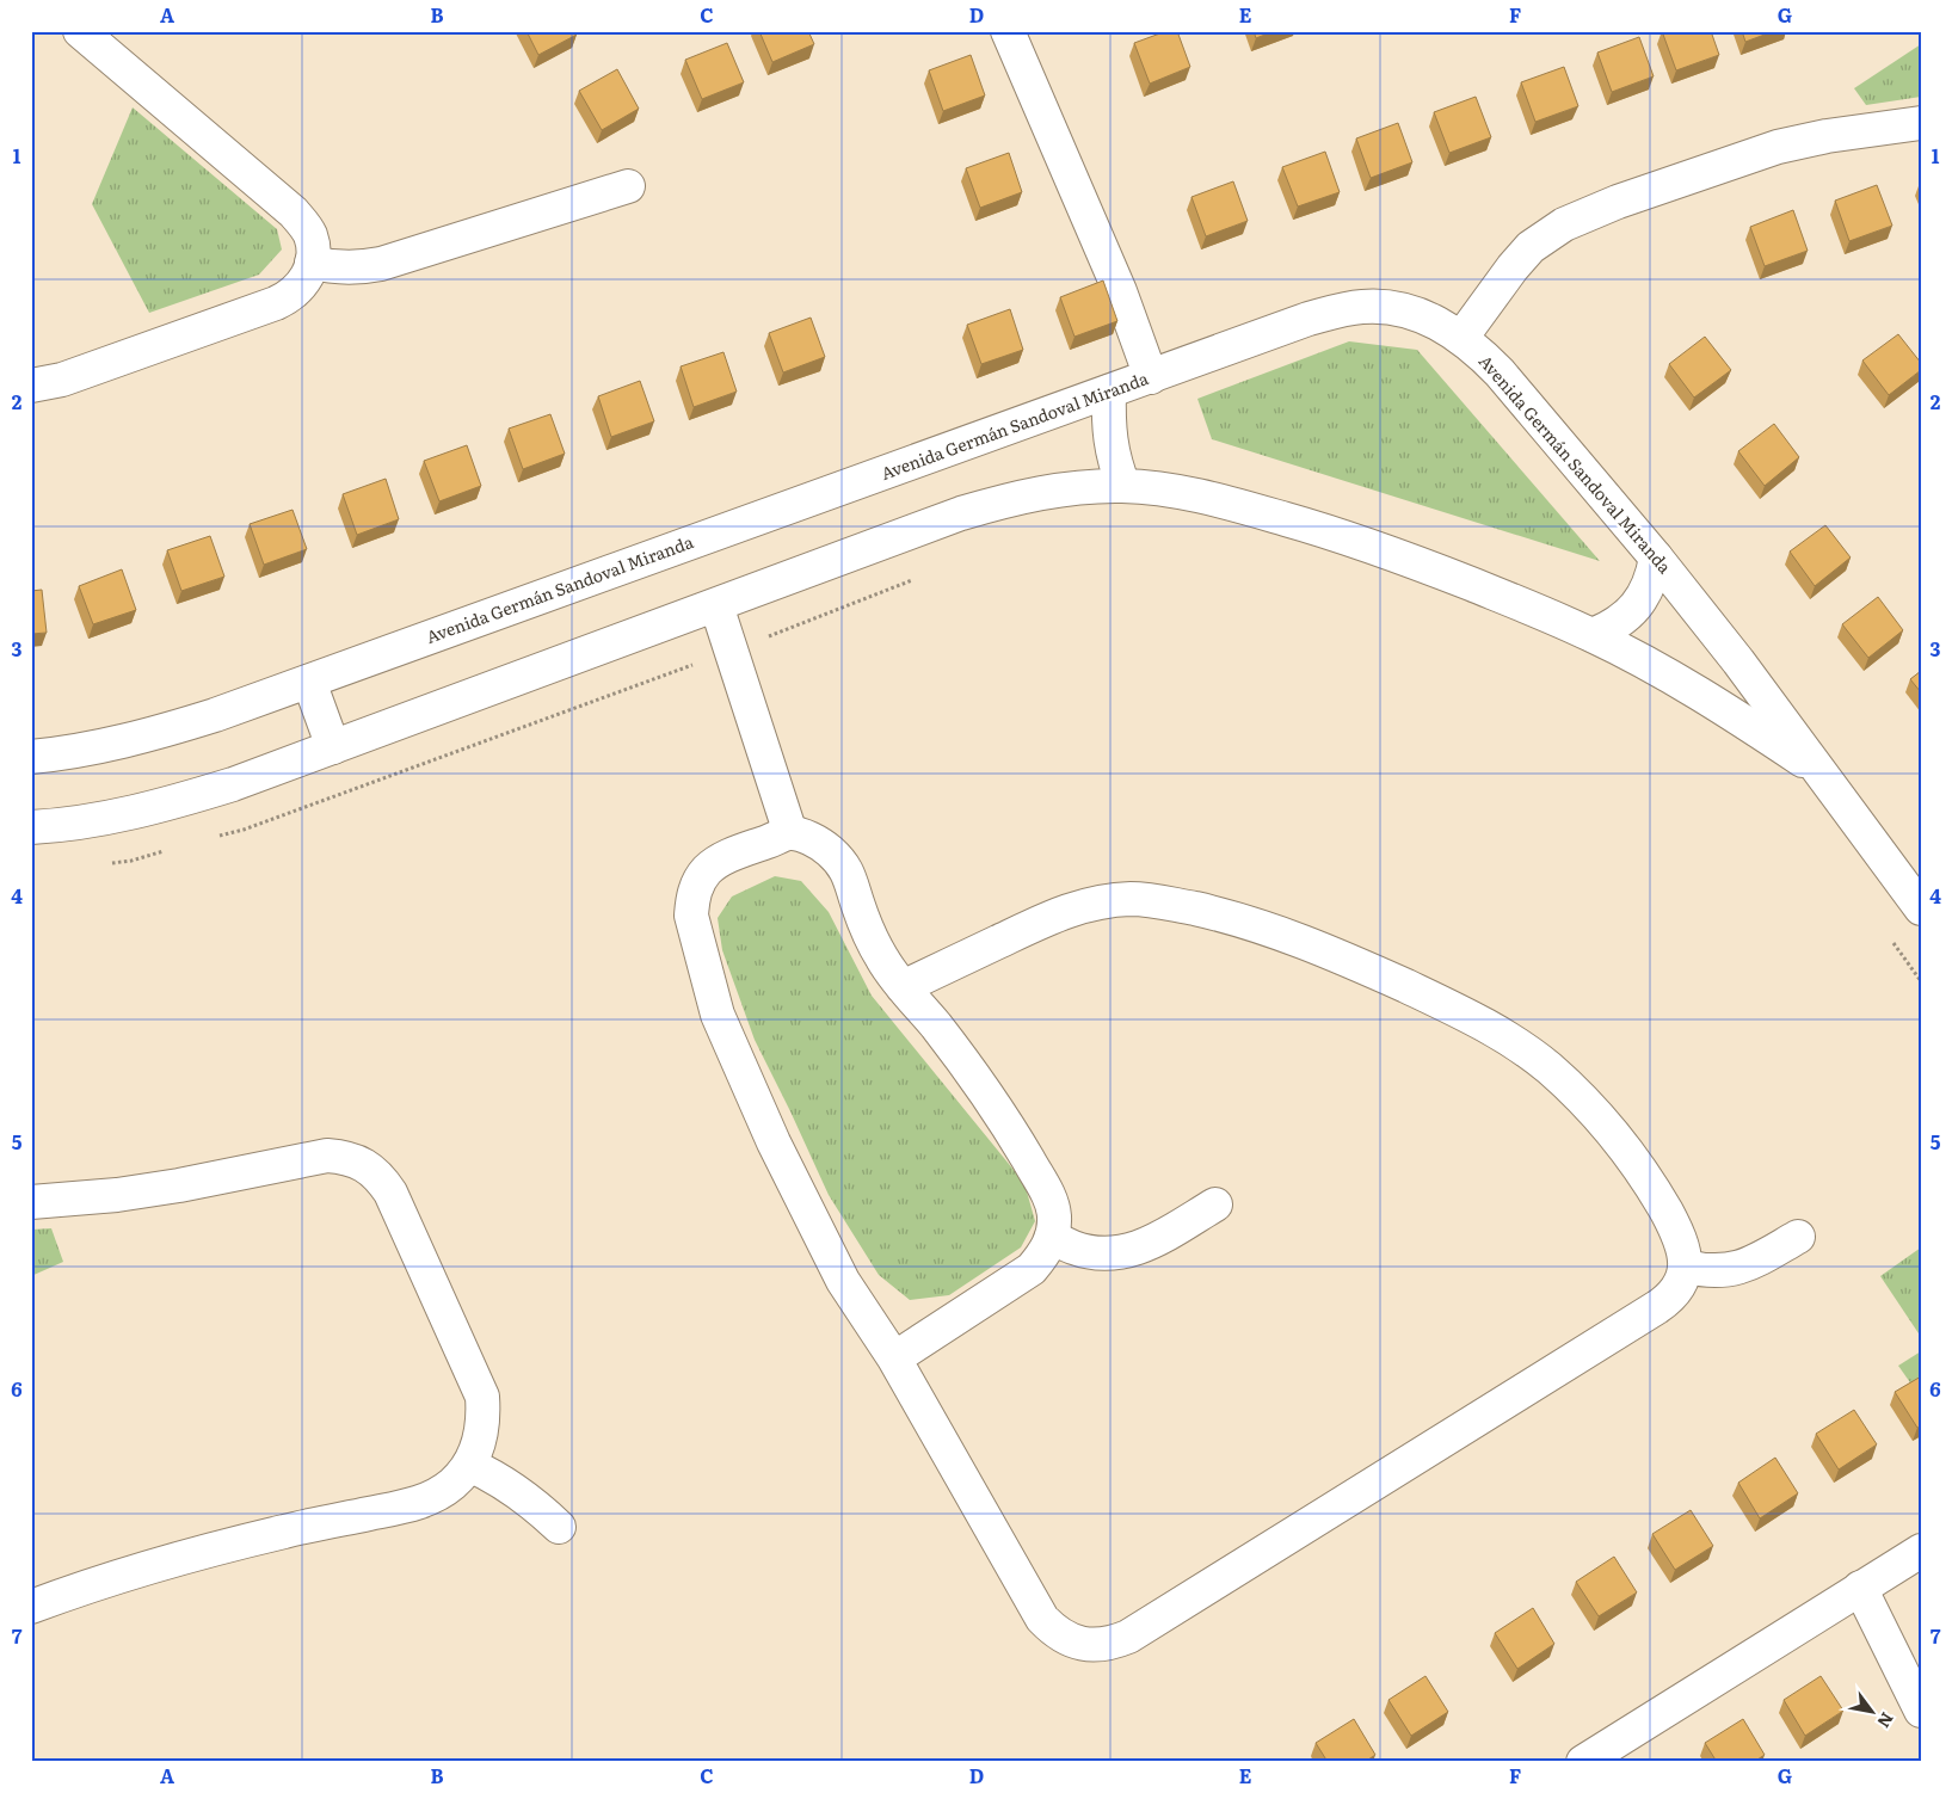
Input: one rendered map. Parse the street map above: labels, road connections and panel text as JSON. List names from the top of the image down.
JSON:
{
  "streets": {
    "street": ["Avenida Germán Sandoval Miranda"]
  },
  "north": "bottom right",
  "grid": {
    "columns": [
      "A",
      "B",
      "C",
      "D",
      "E",
      "F",
      "G"
    ],
    "rows": [
      "1",
      "2",
      "3",
      "4",
      "5",
      "6",
      "7"
    ]
  }
}
